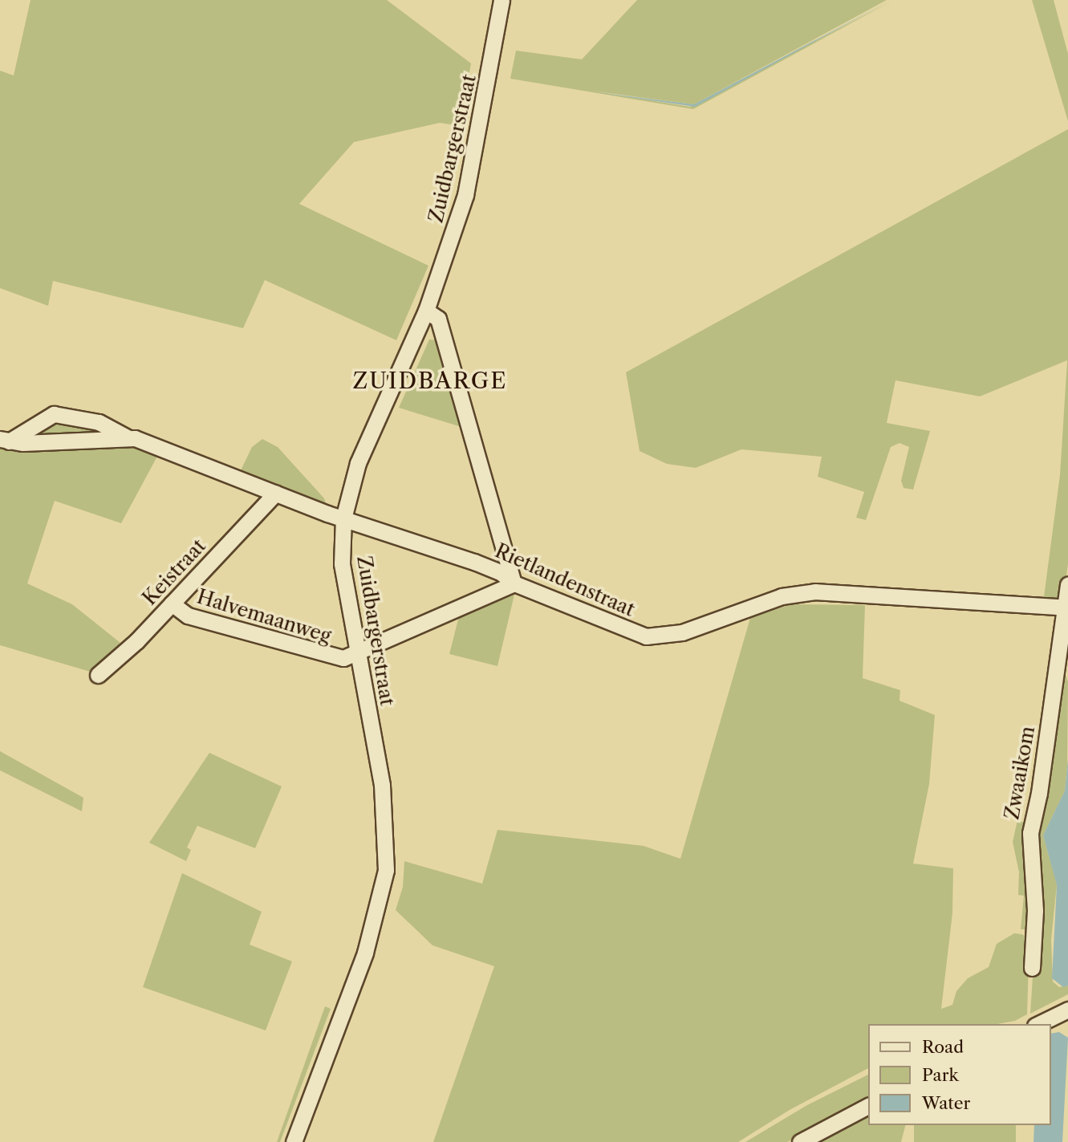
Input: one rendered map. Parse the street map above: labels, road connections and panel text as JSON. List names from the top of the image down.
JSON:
{
  "streets": {
    "street": [
      "Zuidbargerstraat",
      "Keistraat",
      "Rietlandenstraat",
      "Halvemaanweg",
      "Zwaaikom"
    ]
  },
  "crossings": [
    ["Zuidbargerstraat", "Rietlandenstraat"],
    ["Zuidbargerstraat", "Halvemaanweg"],
    ["Keistraat", "Rietlandenstraat"],
    ["Keistraat", "Halvemaanweg"],
    ["Rietlandenstraat", "Halvemaanweg"],
    ["Rietlandenstraat", "Zwaaikom"]
  ],
  "districts": ["ZUIDBARGE"],
  "legend": ["Road", "Park", "Water"]
}
